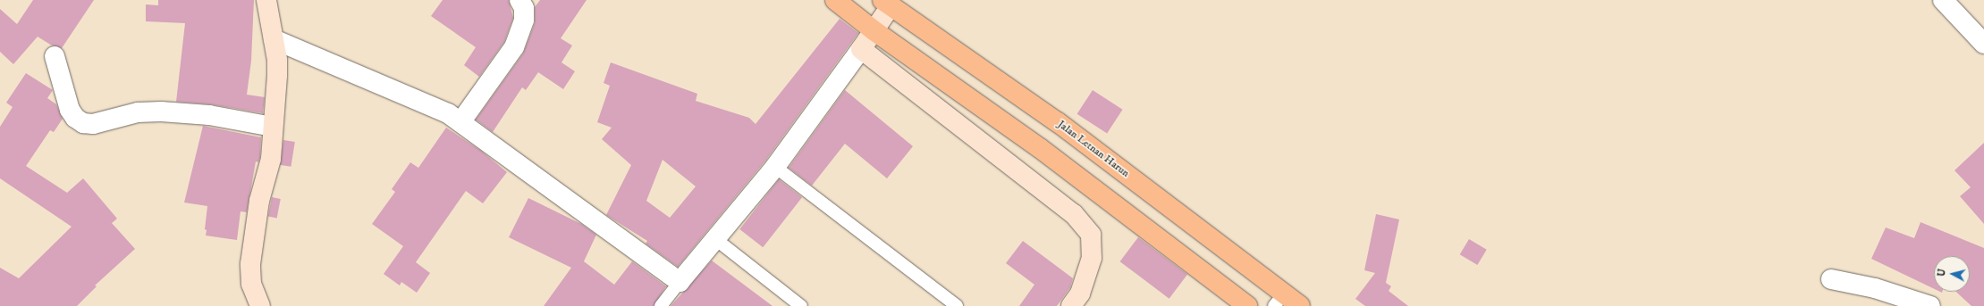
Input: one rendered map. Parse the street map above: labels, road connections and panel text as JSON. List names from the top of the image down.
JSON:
{
  "streets": {
    "main road": ["Jalan Letnan Harun"]
  },
  "north": "left"
}
